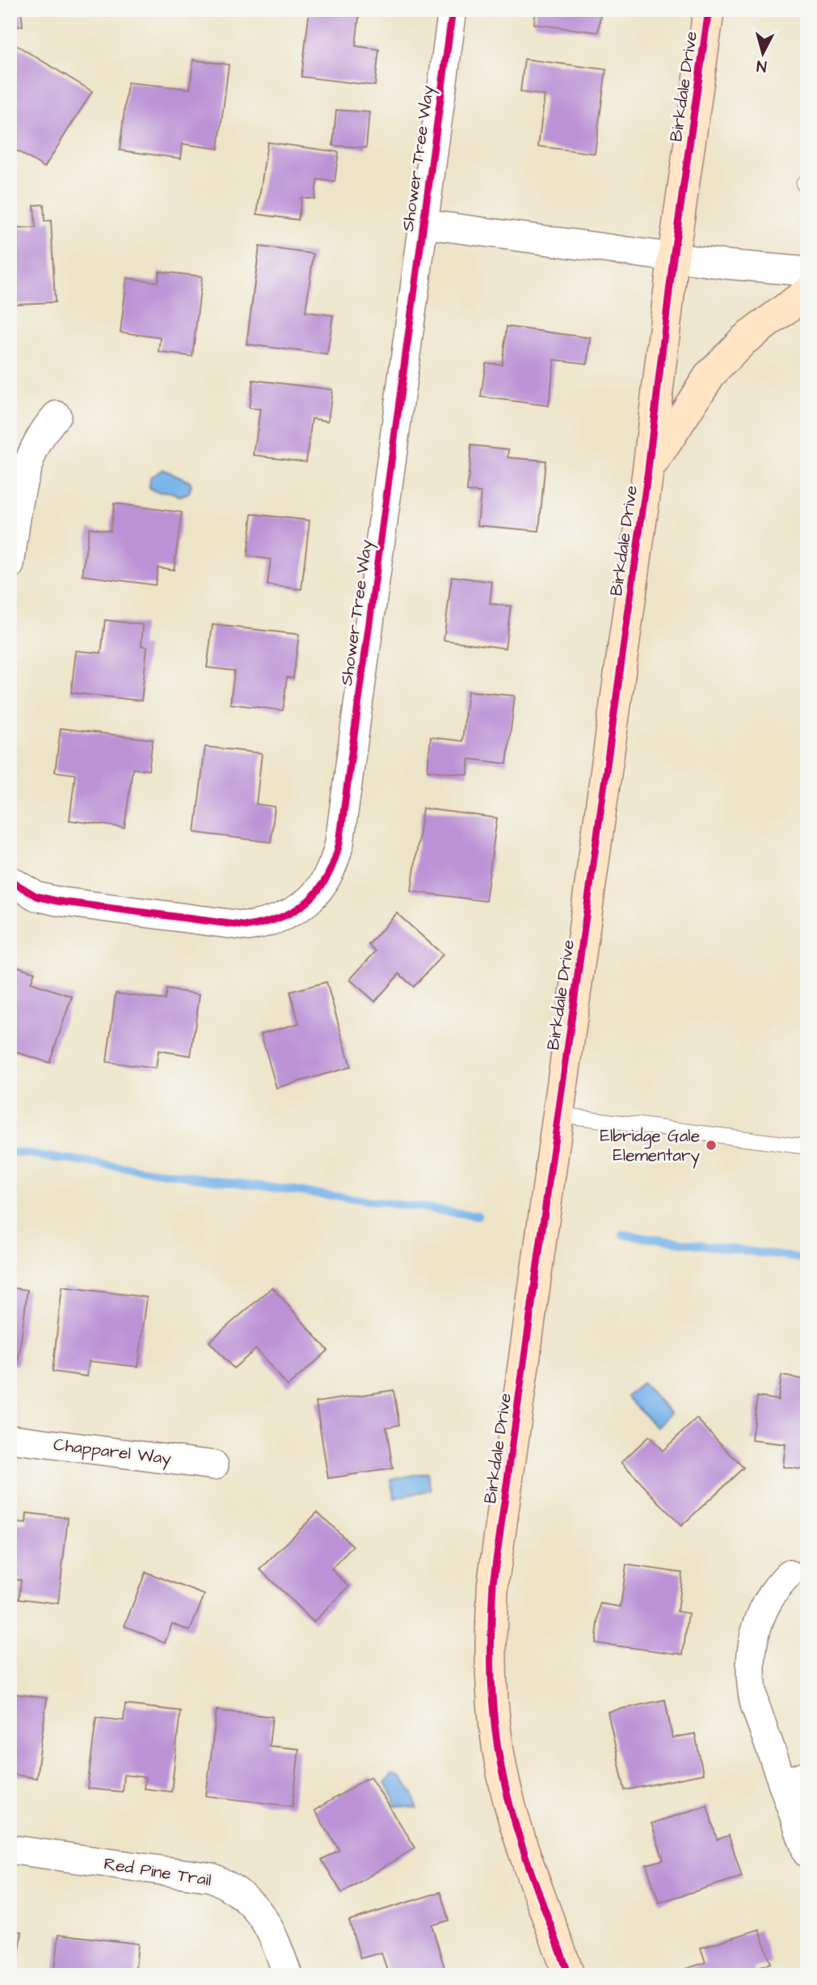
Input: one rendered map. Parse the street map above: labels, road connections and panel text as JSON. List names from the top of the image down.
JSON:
{
  "streets": {
    "street": [
      "Birkdale Drive",
      "Shower Tree Way",
      "Chapparel Way",
      "Red Pine Trail"
    ]
  },
  "crossings": [
    ["Birkdale Drive", "Shower Tree Way"]
  ],
  "places": ["Elbridge Gale Elementary"],
  "north": "bottom"
}
